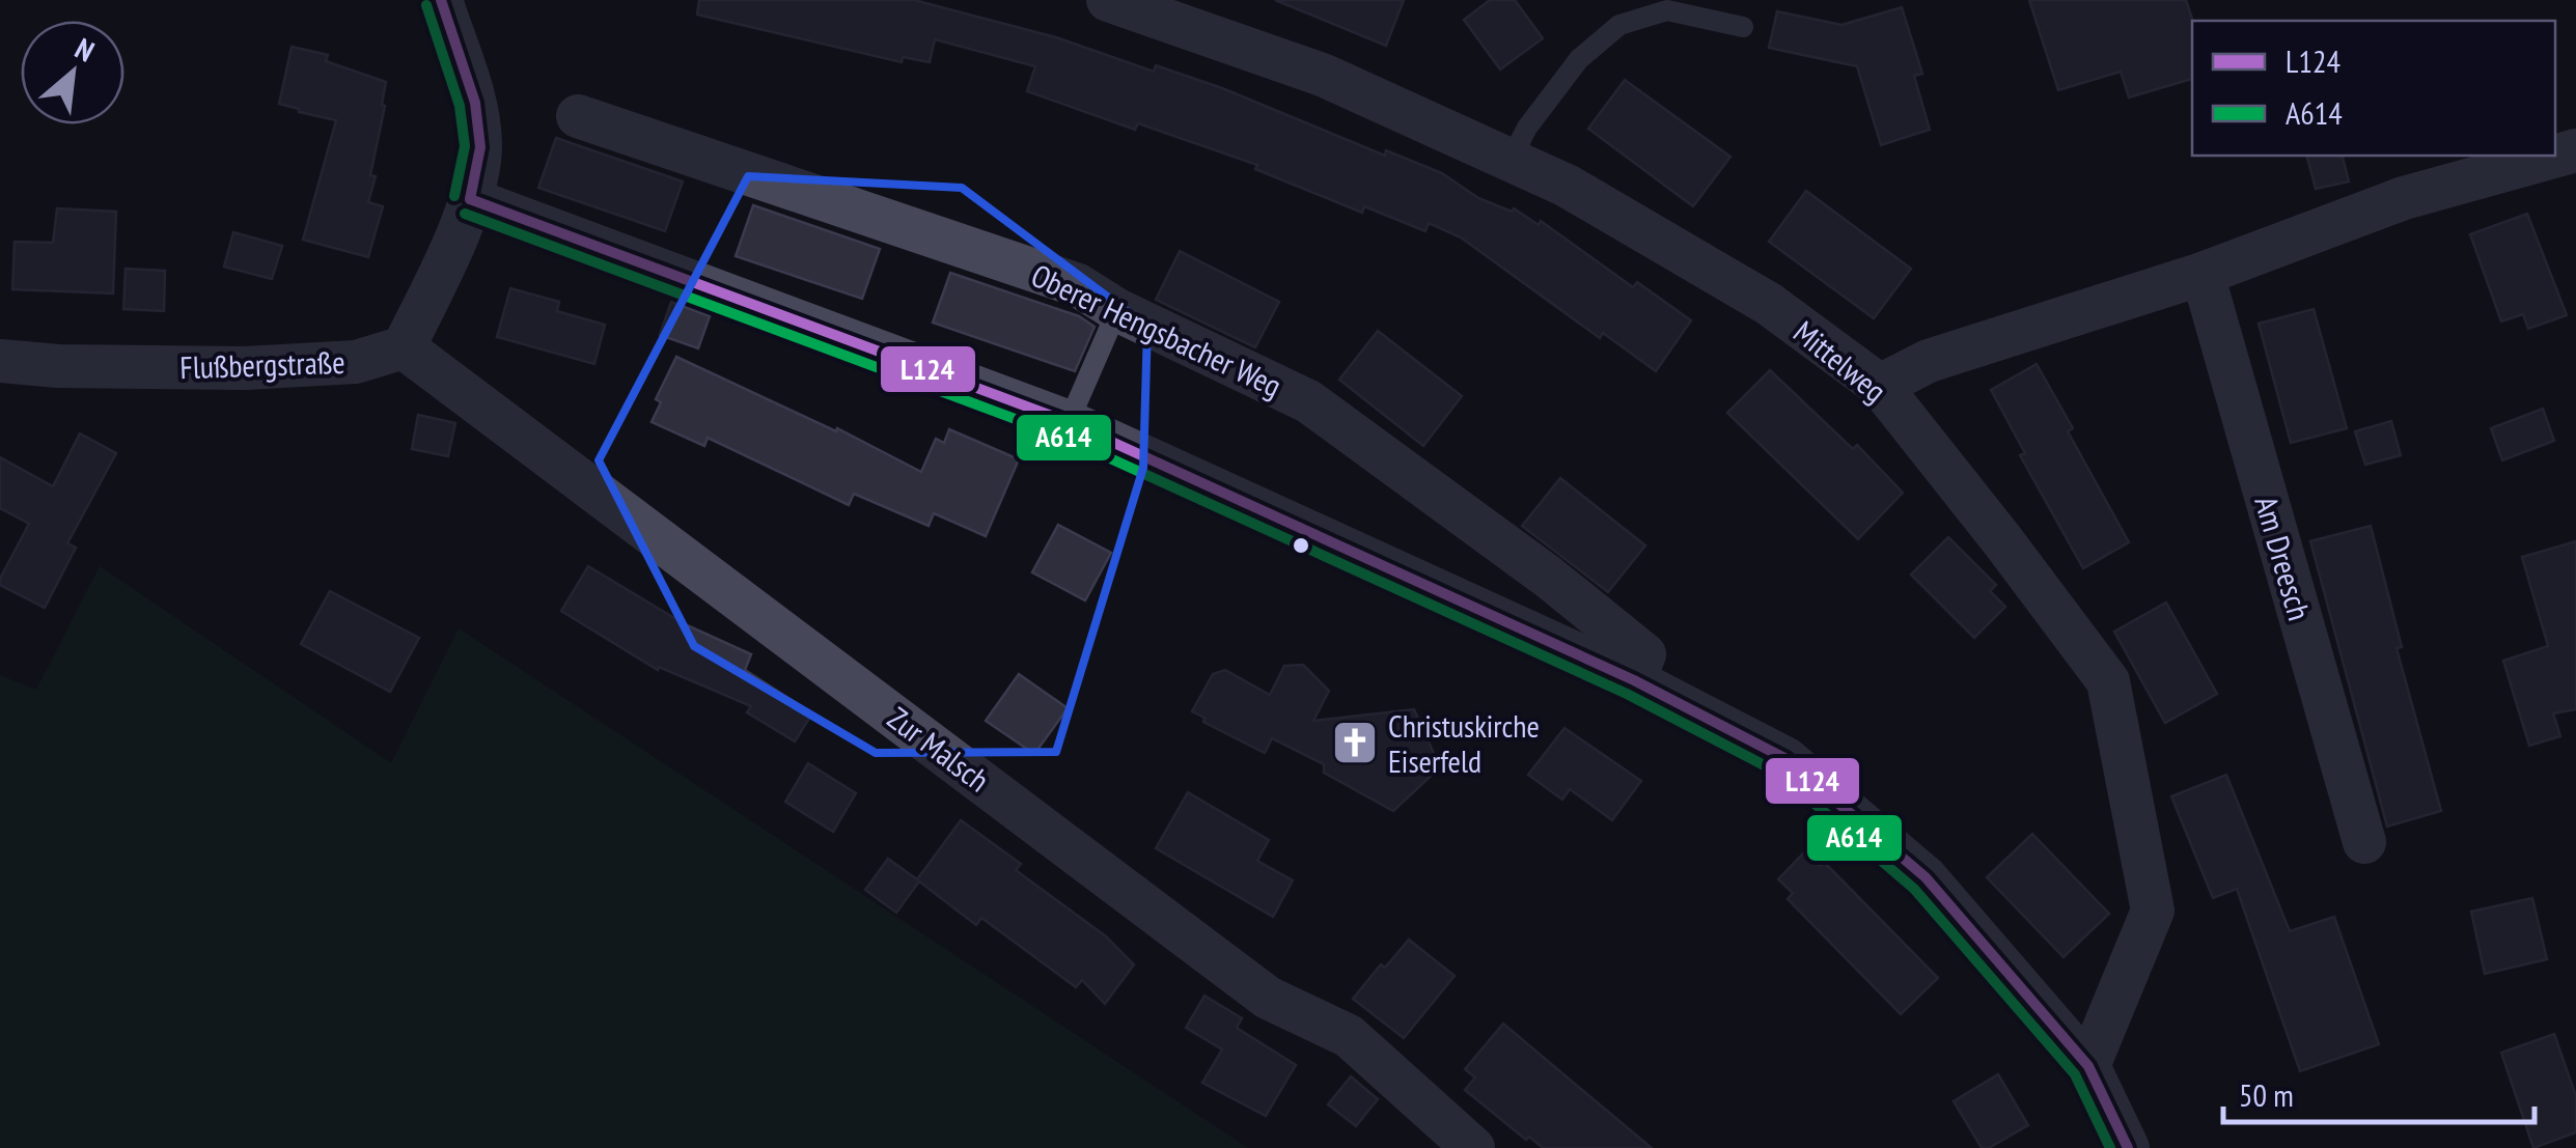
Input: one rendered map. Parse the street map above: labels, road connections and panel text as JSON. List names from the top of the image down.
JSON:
{
  "streets": {
    "street": [
      "Oberer Hengsbacher Weg",
      "Mittelweg",
      "Flußbergstraße",
      "Am Dreesch",
      "Zur Malsch"
    ]
  },
  "crossings": [
    ["Flußbergstraße", "Zur Malsch"]
  ],
  "places": {
    "church": ["Christuskirche Eiserfeld"]
  },
  "lines": ["transit line L124", "transit line A614"],
  "legend": ["L124", "A614"],
  "scale_bar": "50 m",
  "north": "top right"
}
